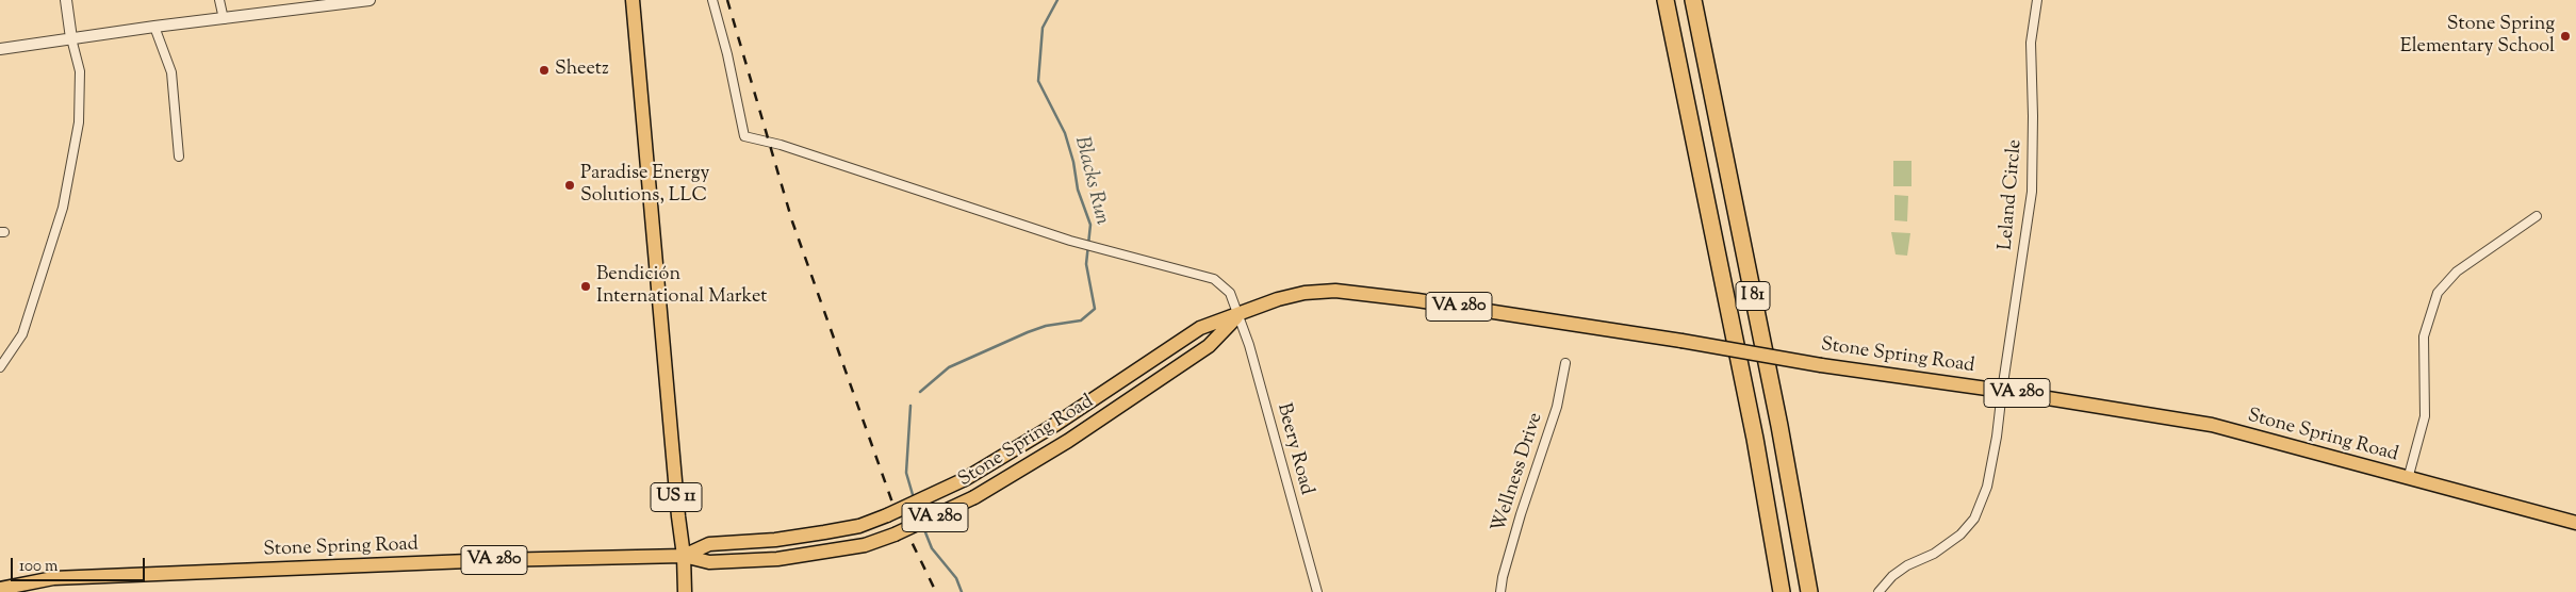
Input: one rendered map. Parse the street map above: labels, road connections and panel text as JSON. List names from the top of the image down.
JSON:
{
  "streets": {
    "highway": ["I 81"],
    "main road": ["VA 280", "Stone Spring Road", "US 11"],
    "street": ["Leland Circle", "Beery Road", "Wellness Drive"]
  },
  "crossings": [
    ["Leland Circle", "Stone Spring Road"],
    ["Stone Spring Road", "Beery Road"],
    ["Stone Spring Road", "US 11"]
  ],
  "water": ["Blacks Run"],
  "places": [
    "Stone Spring Elementary School",
    "Sheetz",
    "Paradise Energy Solutions, LLC",
    "Bendición International Market"
  ],
  "scale_bar": "100 m"
}
